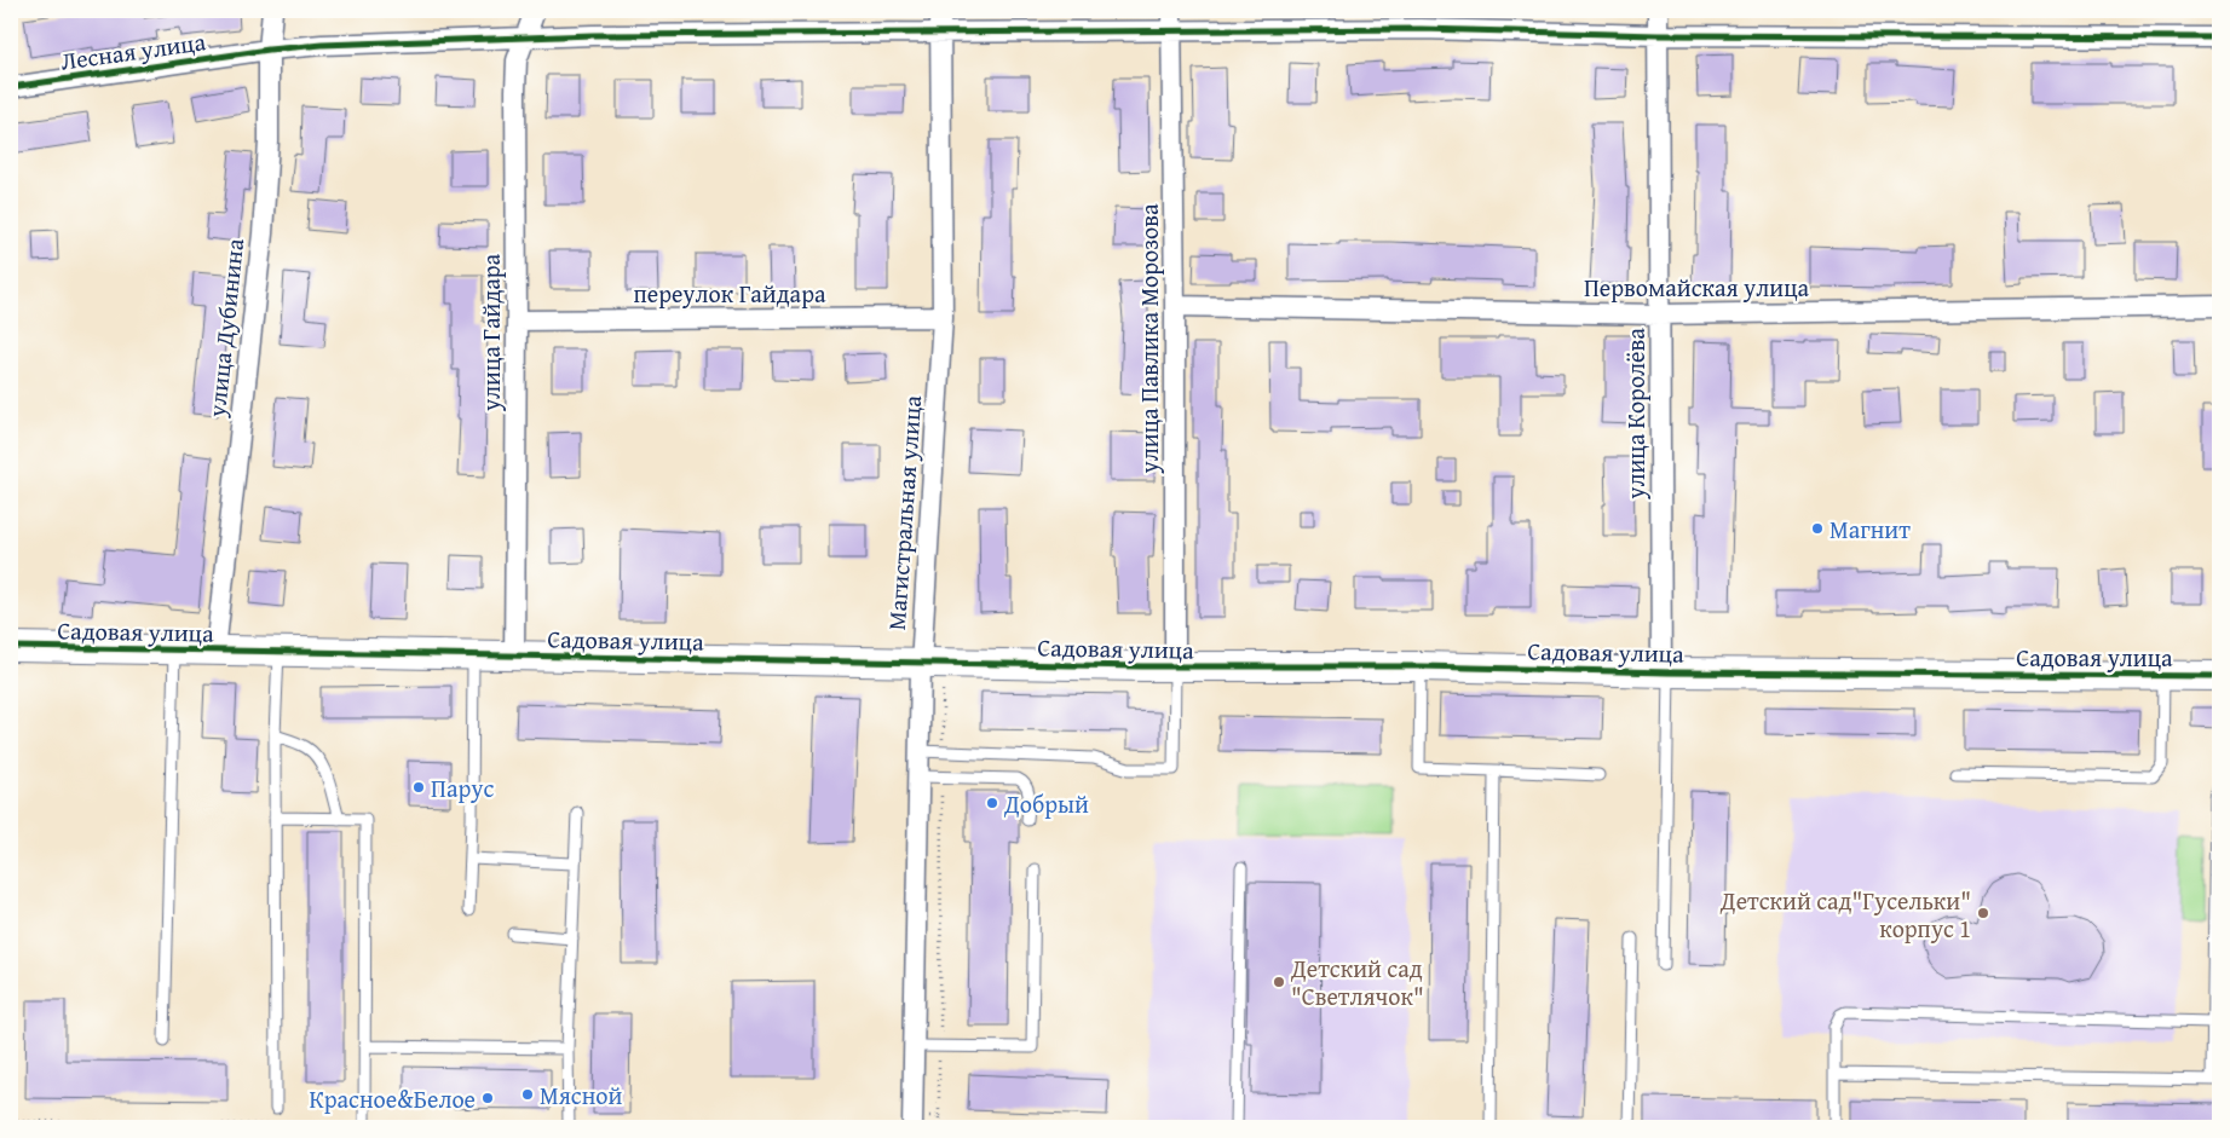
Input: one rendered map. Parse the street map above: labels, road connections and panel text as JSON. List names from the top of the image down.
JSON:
{
  "streets": {
    "street": [
      "Лесная улица",
      "Первомайская улица",
      "переулок Гайдара",
      "улица Дубинина",
      "улица Гайдара",
      "улица Павлика Морозова",
      "улица Королёва",
      "Магистральная улица",
      "Садовая улица"
    ]
  },
  "crossings": [
    ["Лесная улица", "улица Дубинина"],
    ["Лесная улица", "улица Гайдара"],
    ["Лесная улица", "улица Павлика Морозова"],
    ["Лесная улица", "улица Королёва"],
    ["Лесная улица", "Магистральная улица"],
    ["Первомайская улица", "улица Павлика Морозова"],
    ["Первомайская улица", "улица Королёва"],
    ["переулок Гайдара", "улица Гайдара"],
    ["переулок Гайдара", "Магистральная улица"],
    ["улица Дубинина", "Садовая улица"],
    ["улица Гайдара", "Садовая улица"],
    ["улица Павлика Морозова", "Садовая улица"],
    ["улица Королёва", "Садовая улица"],
    ["Магистральная улица", "Садовая улица"]
  ],
  "places": [
    "Магнит",
    "Парус",
    "Добрый",
    "Детский сад\"Гусельки\" корпус 1",
    "Детский сад \"Светлячок\"",
    "Мясной",
    "Красное&Белое"
  ]
}
